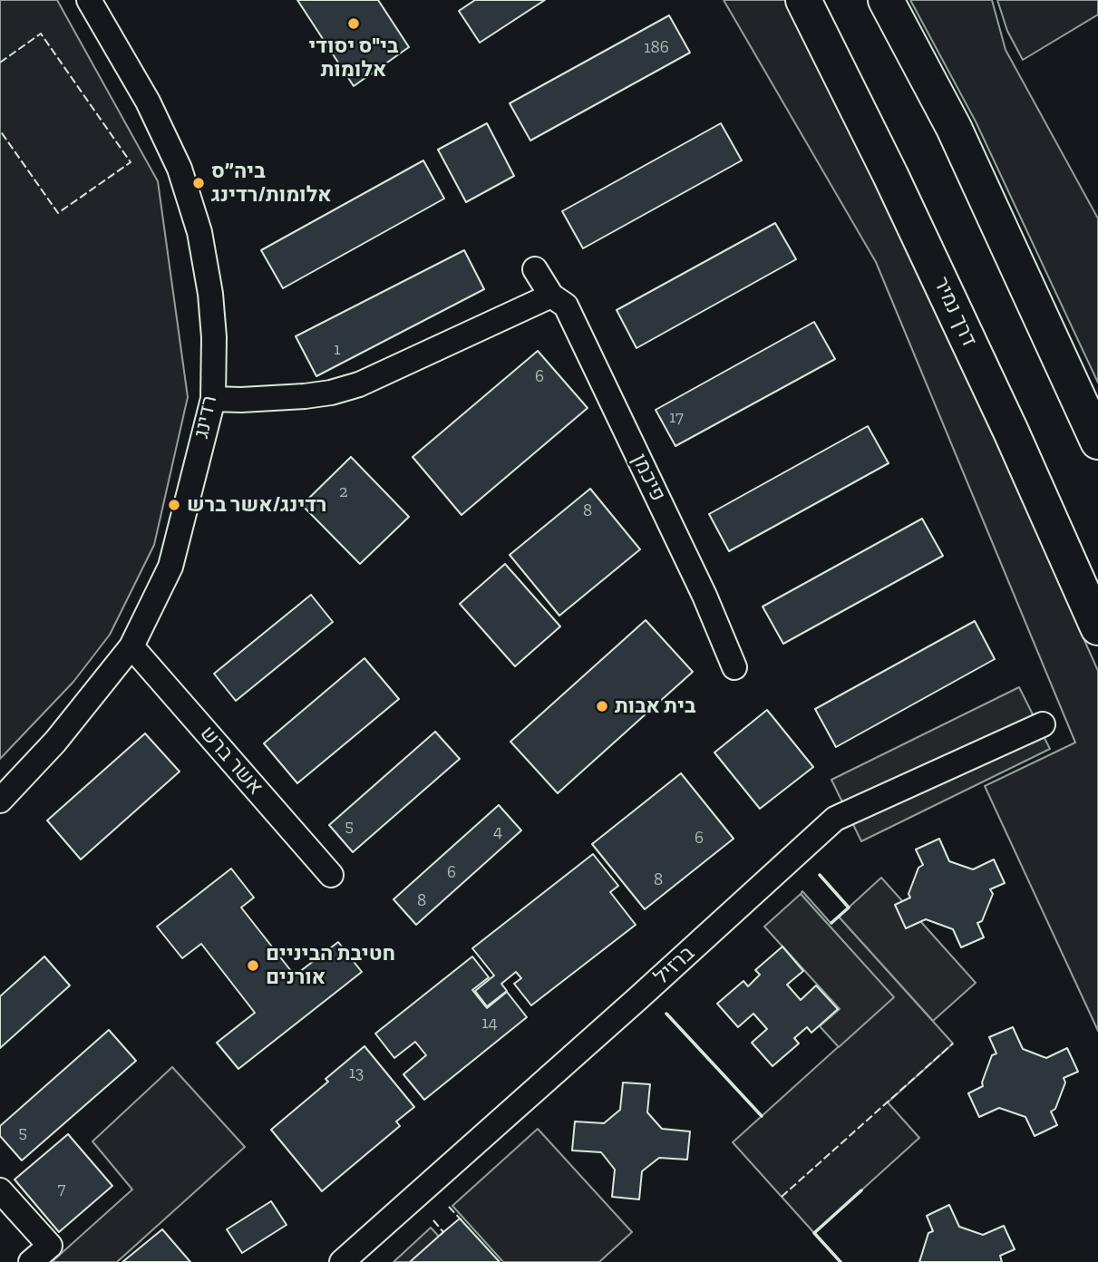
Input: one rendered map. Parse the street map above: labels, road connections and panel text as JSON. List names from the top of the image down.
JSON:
{
  "streets": {
    "highway": ["דרך נמיר"],
    "street": [
      "רדינג",
      "פיכמן",
      "אשר ברש",
      "ברזיל"
    ]
  },
  "crossings": [
    ["רדינג", "אשר ברש"]
  ],
  "places": [
    "בי\"ס יסודי אלומות",
    "ביה״ס אלומות/רדינג",
    "רדינג/אשר ברש",
    "בית אבות",
    "חטיבת הביניים אורנים"
  ],
  "house_numbers": [
    "186",
    "1",
    "6",
    "17",
    "2",
    "8",
    "5",
    "4",
    "6",
    "6",
    "8",
    "8",
    "14",
    "13",
    "5",
    "7"
  ]
}
